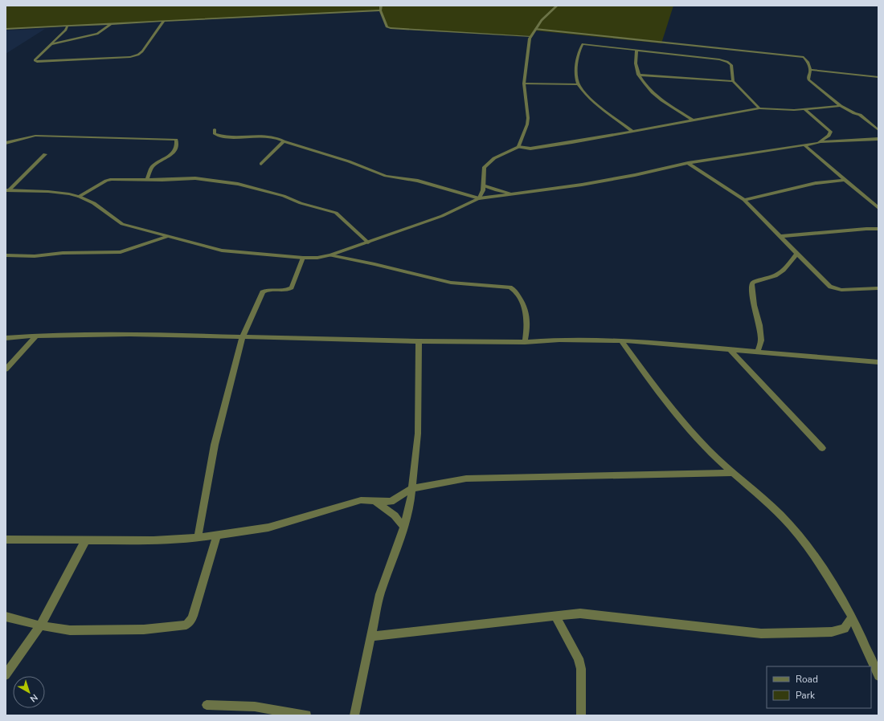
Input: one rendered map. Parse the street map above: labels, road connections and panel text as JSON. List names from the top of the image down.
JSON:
{
  "legend": ["Road", "Park"],
  "north": "bottom right"
}
